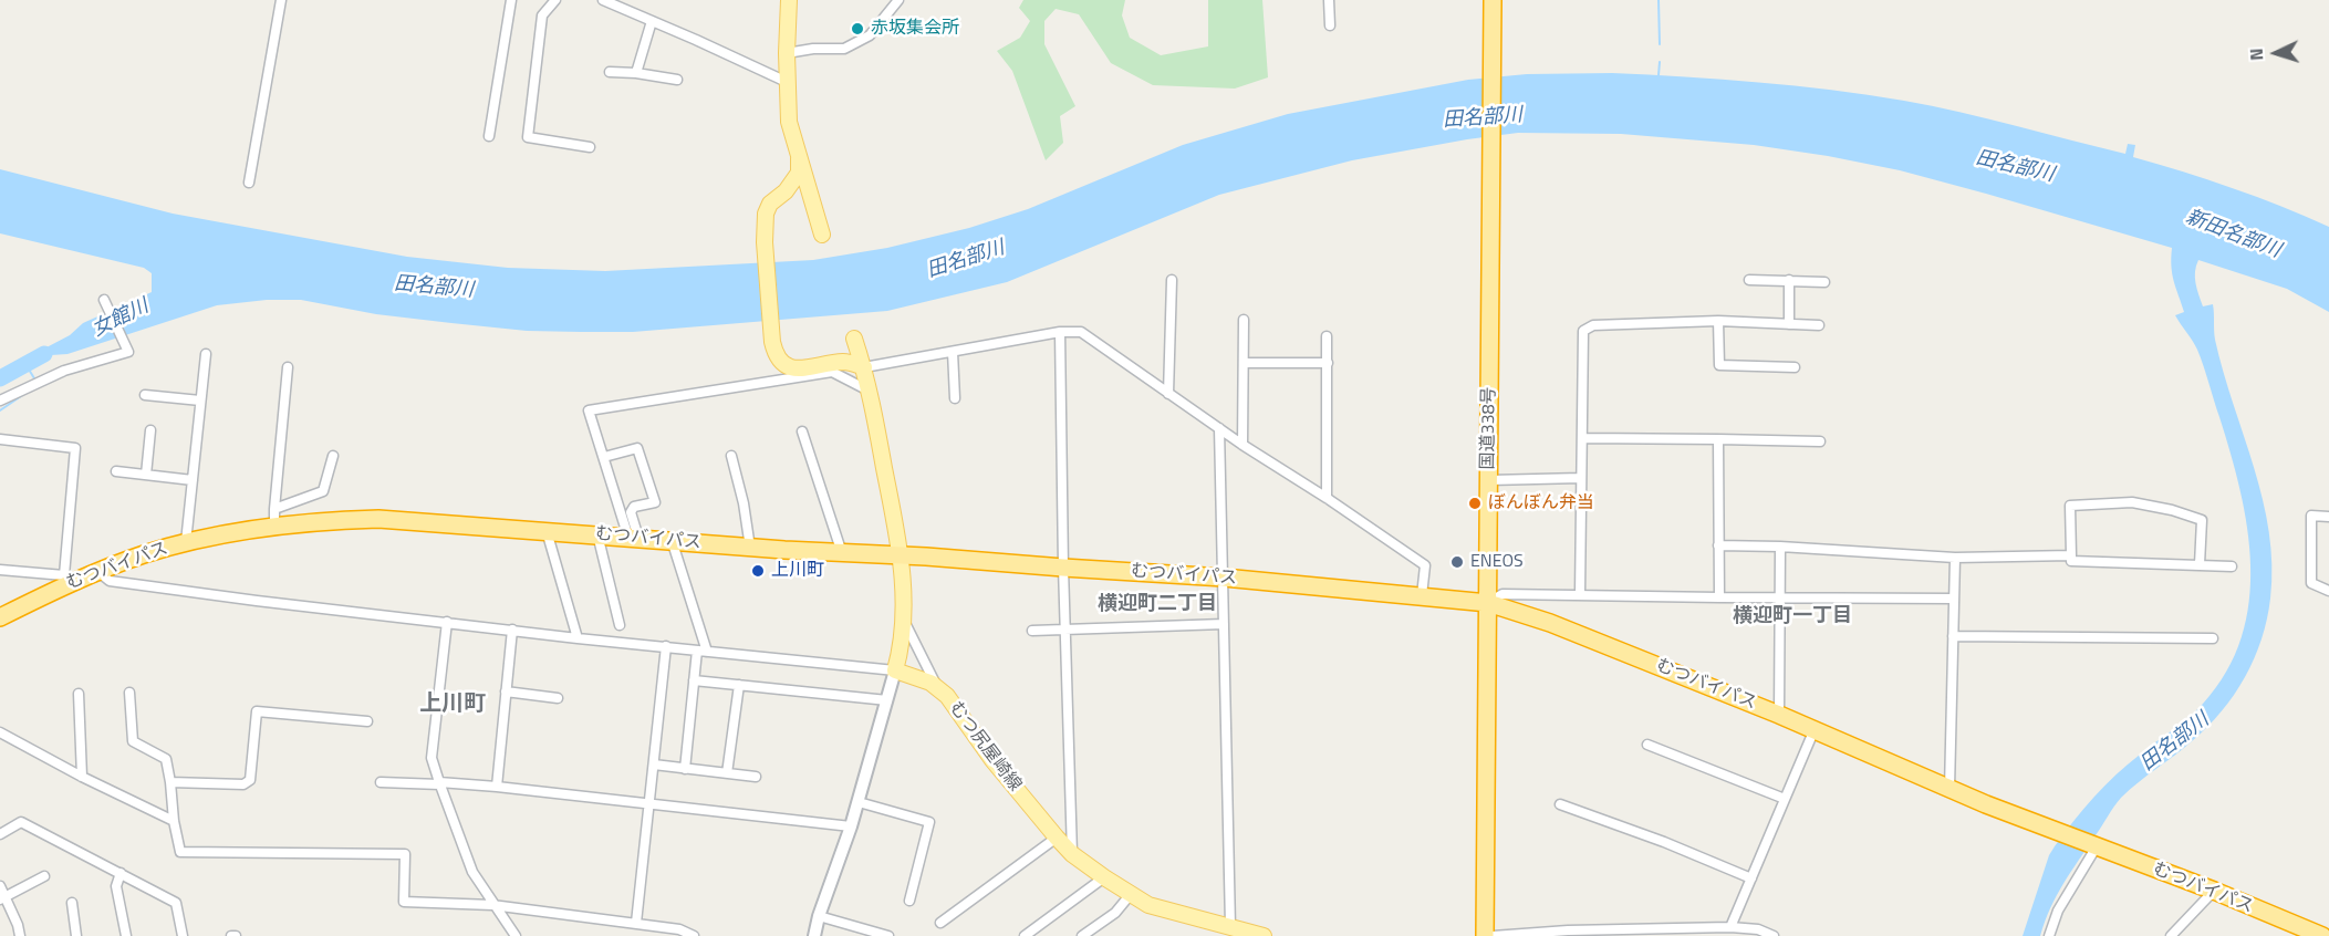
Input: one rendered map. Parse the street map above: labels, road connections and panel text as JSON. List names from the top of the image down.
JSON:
{
  "streets": {
    "highway": ["国道338号", "むつバイパス"],
    "main road": ["むつ尻屋崎線"]
  },
  "crossings": [
    ["国道338号", "むつバイパス"]
  ],
  "districts": ["横迎町二丁目", "横迎町一丁目", "上川町"],
  "water": ["田名部川", "新田名部川", "女館川"],
  "places": [
    "赤坂集会所",
    "ぼんぼん弁当",
    "ENEOS",
    "上川町"
  ],
  "north": "left"
}
